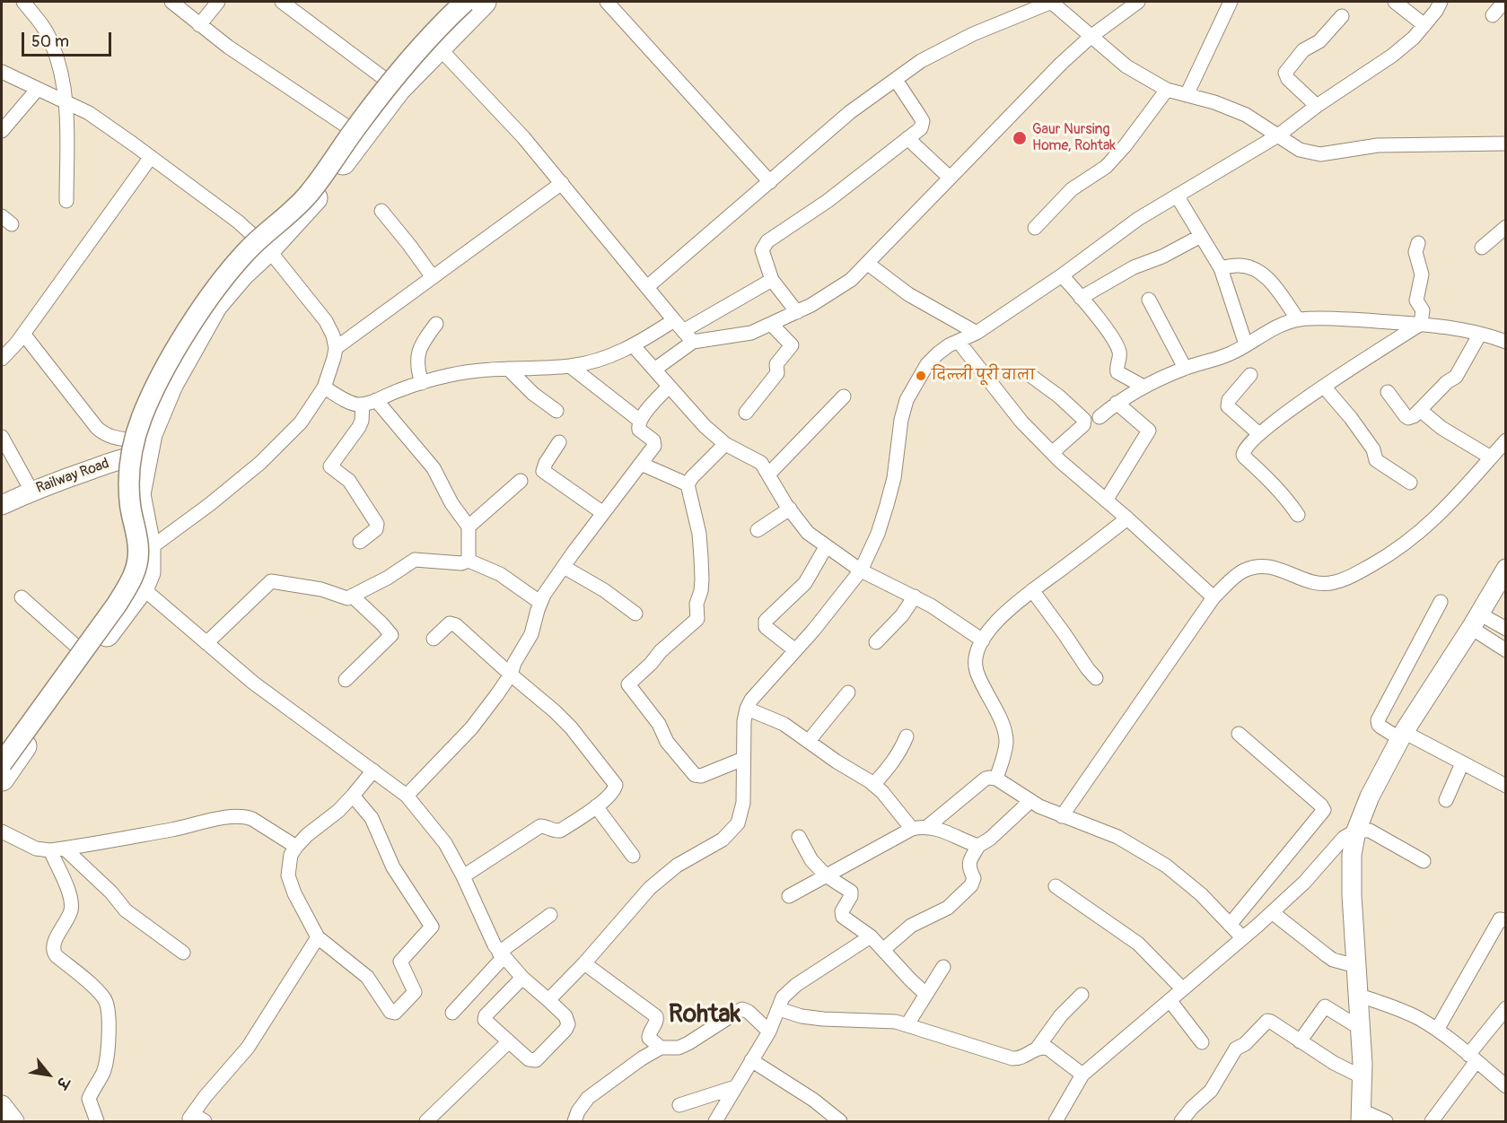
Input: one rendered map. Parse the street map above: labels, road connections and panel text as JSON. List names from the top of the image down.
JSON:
{
  "streets": {
    "street": ["Railway Road"]
  },
  "districts": ["Rohtak"],
  "places": ["Gaur Nursing Home, Rohtak", "दिल्ली पूरी वाला"],
  "scale_bar": "50 m",
  "north": "bottom right"
}
